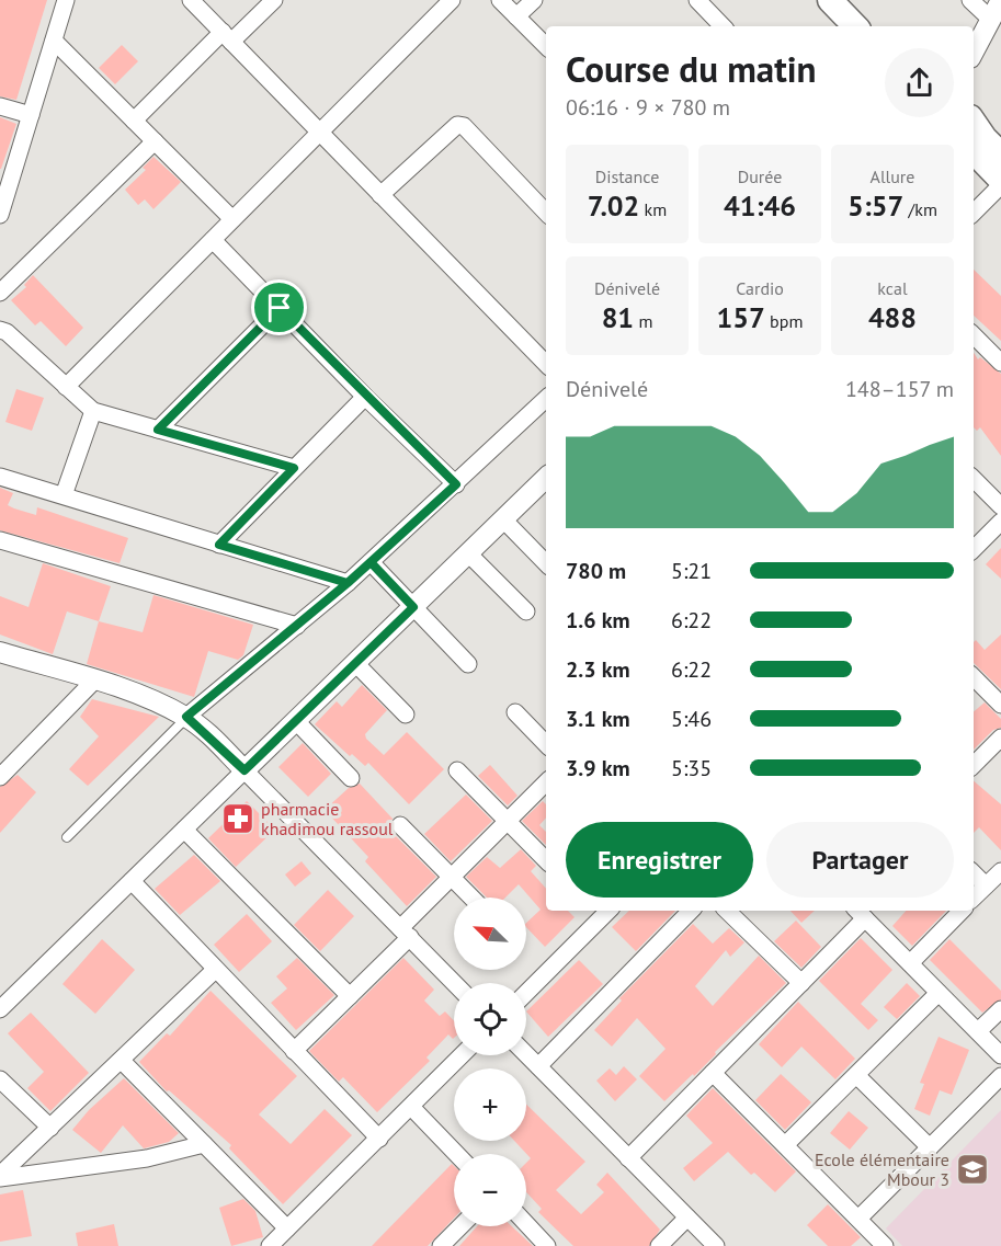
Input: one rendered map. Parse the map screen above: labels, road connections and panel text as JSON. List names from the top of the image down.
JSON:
{
  "places": {
    "pharmacy": ["pharmacie khadimou rassoul"],
    "school or university": ["Ecole élémentaire Mbour 3"]
  },
  "north": "top left",
  "page": {
    "heading": ["Course du matin", "06:16 · 9 × 780 m"],
    "stats": [
      ["Distance", "7.02 km"],
      ["Durée", "41:46"],
      ["Allure", "5:57 /km"],
      ["Dénivelé", "81 m"],
      ["Cardio", "157 bpm"],
      ["kcal", "488"]
    ],
    "chart": ["Dénivelé", "148–157 m"],
    "list": [
      {
        "name": "780 m",
        "note": "5:21"
      },
      {
        "name": "1.6 km",
        "note": "6:22"
      },
      {
        "name": "2.3 km",
        "note": "6:22"
      },
      {
        "name": "3.1 km",
        "note": "5:46"
      },
      {
        "name": "3.9 km",
        "note": "5:35"
      }
    ],
    "buttons": ["Enregistrer", "Partager"],
    "map_buttons": ["+", "−"]
  }
}
